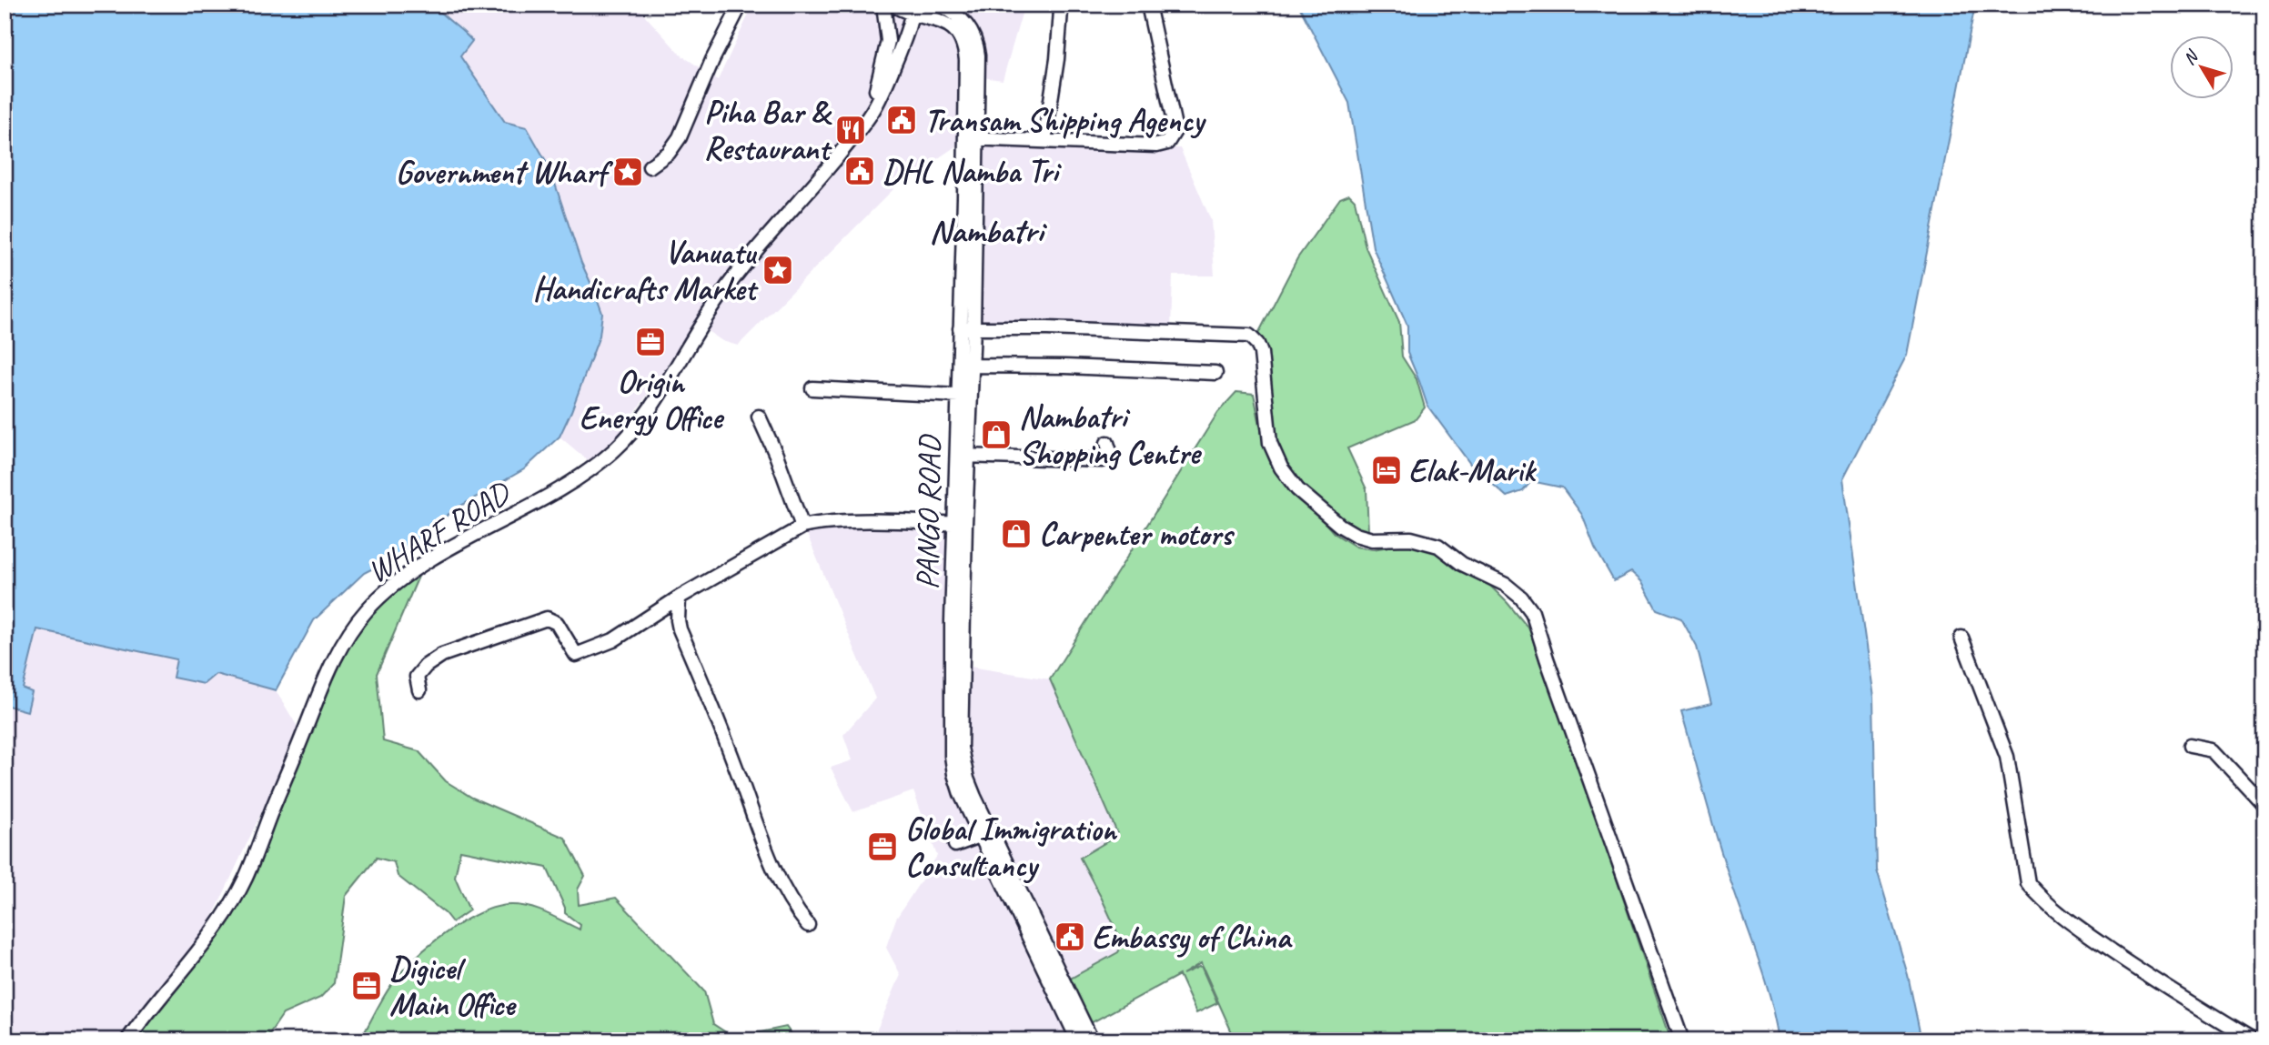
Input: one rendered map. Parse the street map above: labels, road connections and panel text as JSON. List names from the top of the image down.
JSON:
{
  "streets": {
    "street": ["PANGO ROAD", "WHARF ROAD"]
  },
  "districts": ["Nambatri"],
  "places": {
    "public building": ["Transam Shipping Agency", "DHL Namba Tri", "Embassy of China"],
    "restaurant": ["Piha Bar & Restaurant"],
    "place": ["Government Wharf", "Vanuatu Handicrafts Market"],
    "office": ["Origin Energy Office", "Global Immigration Consultancy", "Digicel Main Office"],
    "shop": ["Nambatri Shopping Centre", "Carpenter motors"],
    "hotel": ["Elak-Marik"]
  },
  "north": "top left"
}
